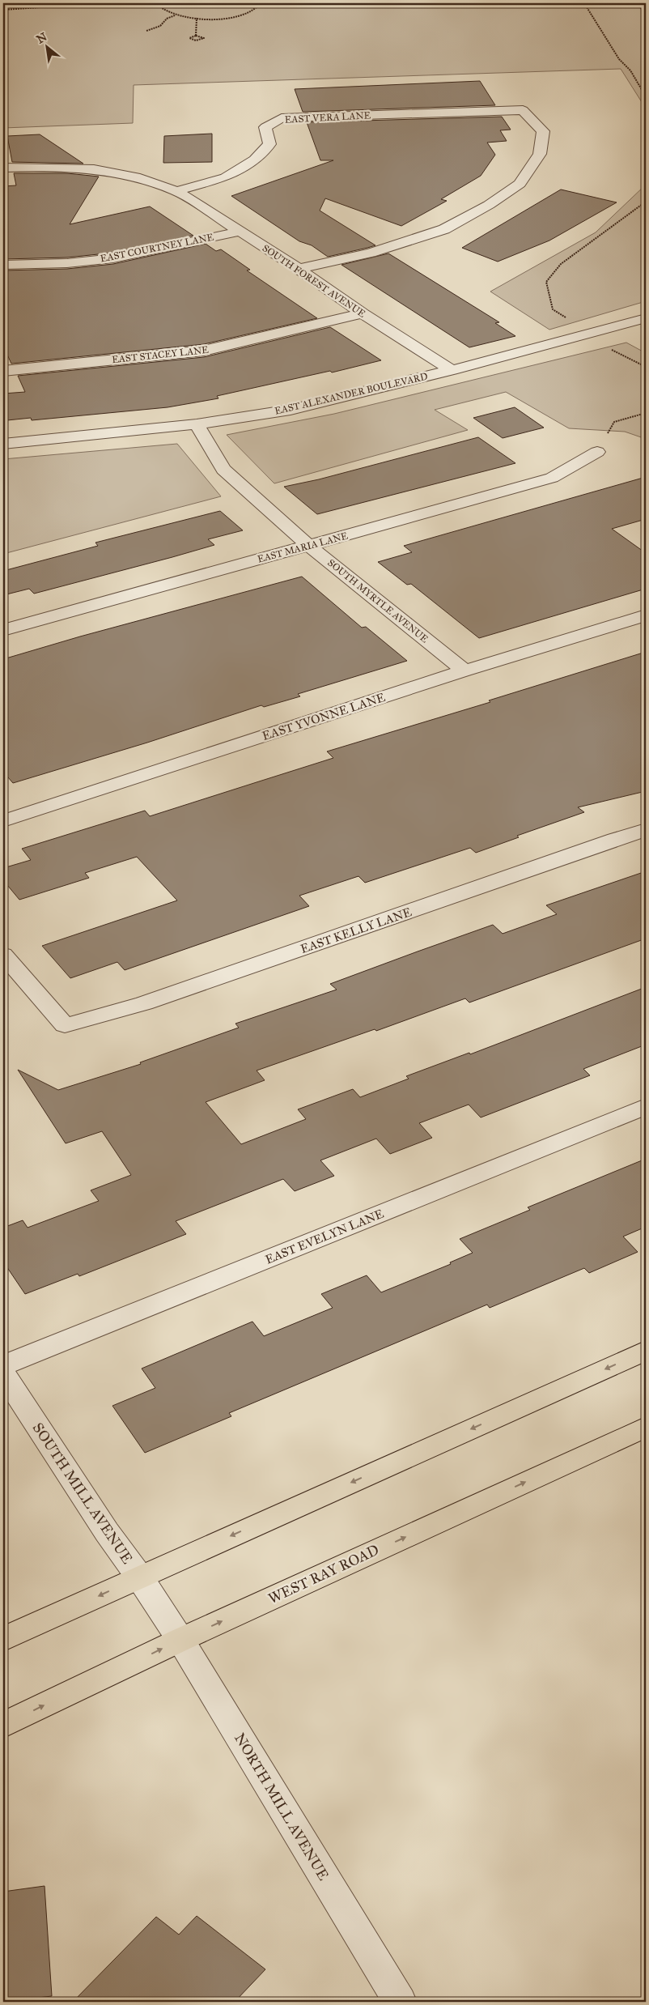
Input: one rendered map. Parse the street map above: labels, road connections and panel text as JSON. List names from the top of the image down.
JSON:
{
  "streets": {
    "main road": ["WEST RAY ROAD"],
    "street": [
      "EAST VERA LANE",
      "EAST COURTNEY LANE",
      "SOUTH FOREST AVENUE",
      "EAST STACEY LANE",
      "EAST ALEXANDER BOULEVARD",
      "EAST MARIA LANE",
      "SOUTH MYRTLE AVENUE",
      "EAST YVONNE LANE",
      "EAST KELLY LANE",
      "EAST EVELYN LANE",
      "SOUTH MILL AVENUE",
      "NORTH MILL AVENUE"
    ]
  },
  "crossings": [
    ["EAST VERA LANE", "SOUTH FOREST AVENUE"],
    ["EAST COURTNEY LANE", "SOUTH FOREST AVENUE"],
    ["SOUTH FOREST AVENUE", "EAST STACEY LANE"],
    ["SOUTH FOREST AVENUE", "EAST ALEXANDER BOULEVARD"],
    ["EAST ALEXANDER BOULEVARD", "SOUTH MYRTLE AVENUE"],
    ["EAST MARIA LANE", "SOUTH MYRTLE AVENUE"],
    ["SOUTH MYRTLE AVENUE", "EAST YVONNE LANE"],
    ["SOUTH MILL AVENUE", "NORTH MILL AVENUE"],
    ["WEST RAY ROAD", "NORTH MILL AVENUE"]
  ],
  "north": "top left"
}
